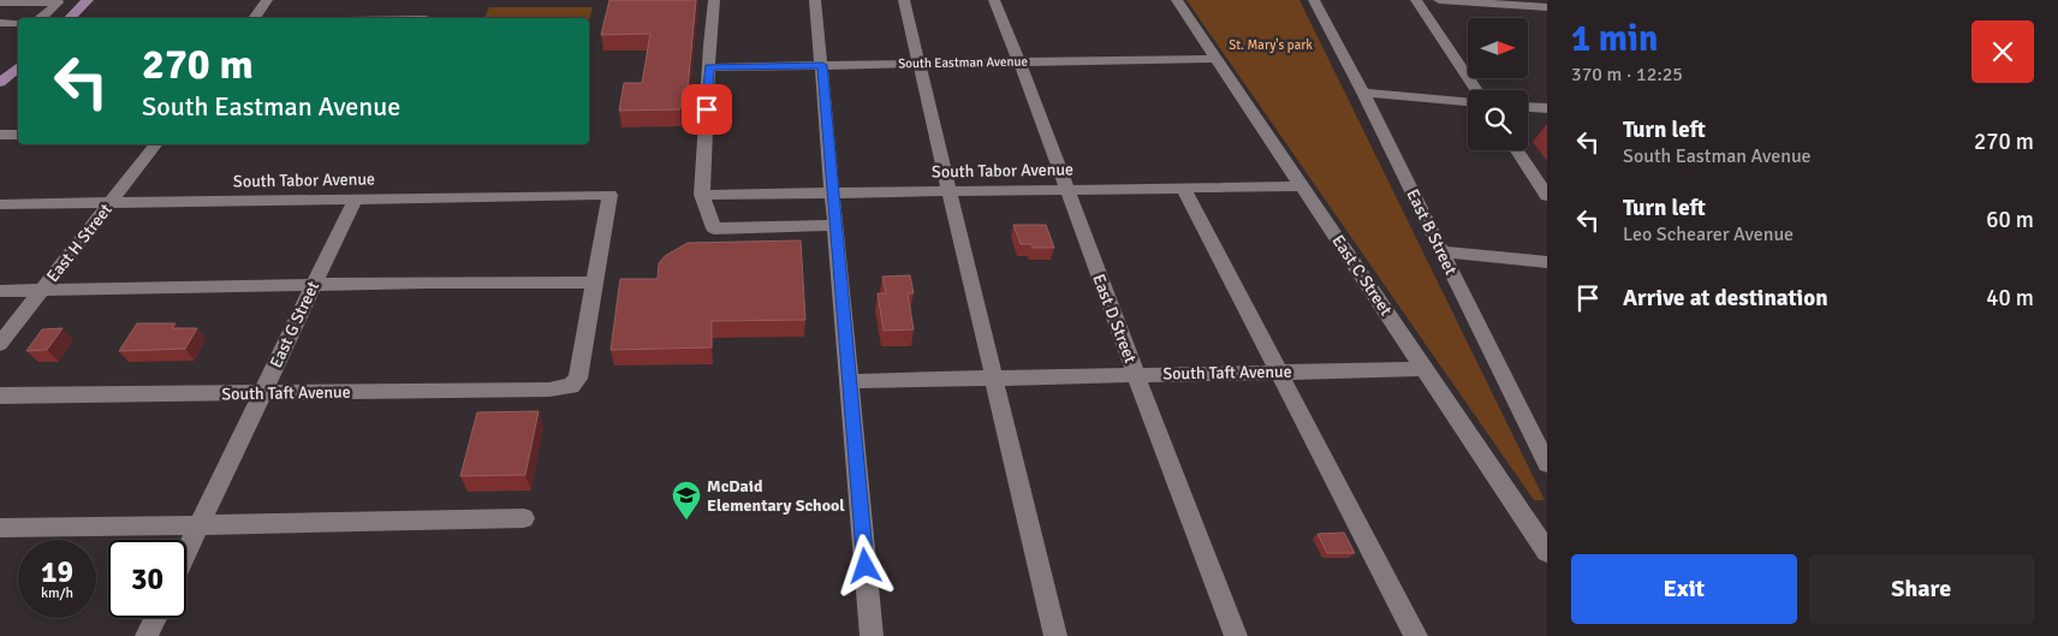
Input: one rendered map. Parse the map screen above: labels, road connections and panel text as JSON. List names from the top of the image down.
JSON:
{
  "streets": {
    "street": [
      "South Eastman Avenue",
      "South Tabor Avenue",
      "East B Street",
      "East H Street",
      "East C Street",
      "East D Street",
      "East G Street",
      "South Taft Avenue"
    ]
  },
  "crossings": [
    ["South Eastman Avenue", "East C Street"],
    ["South Eastman Avenue", "East D Street"],
    ["South Tabor Avenue", "East H Street"],
    ["South Tabor Avenue", "East C Street"],
    ["South Tabor Avenue", "East D Street"],
    ["South Tabor Avenue", "East G Street"],
    ["South Tabor Avenue", "South Taft Avenue"],
    ["East C Street", "South Taft Avenue"],
    ["East D Street", "South Taft Avenue"],
    ["East G Street", "South Taft Avenue"]
  ],
  "parks": ["St. Mary's park"],
  "places": {
    "school or university": ["McDaid Elementary School"]
  },
  "north": "right",
  "page": {
    "heading": ["1 min", "370 m · 12:25"],
    "turn": ["270 m", "South Eastman Avenue"],
    "list": [
      {
        "name": "Turn left",
        "note": "South Eastman Avenue",
        "value": "270 m"
      },
      {
        "name": "Turn left",
        "note": "Leo Schearer Avenue",
        "value": "60 m"
      },
      {
        "name": "Arrive at destination",
        "value": "40 m"
      }
    ],
    "speed": "19 km/h",
    "limit": "30",
    "buttons": ["Exit", "Share"]
  }
}
